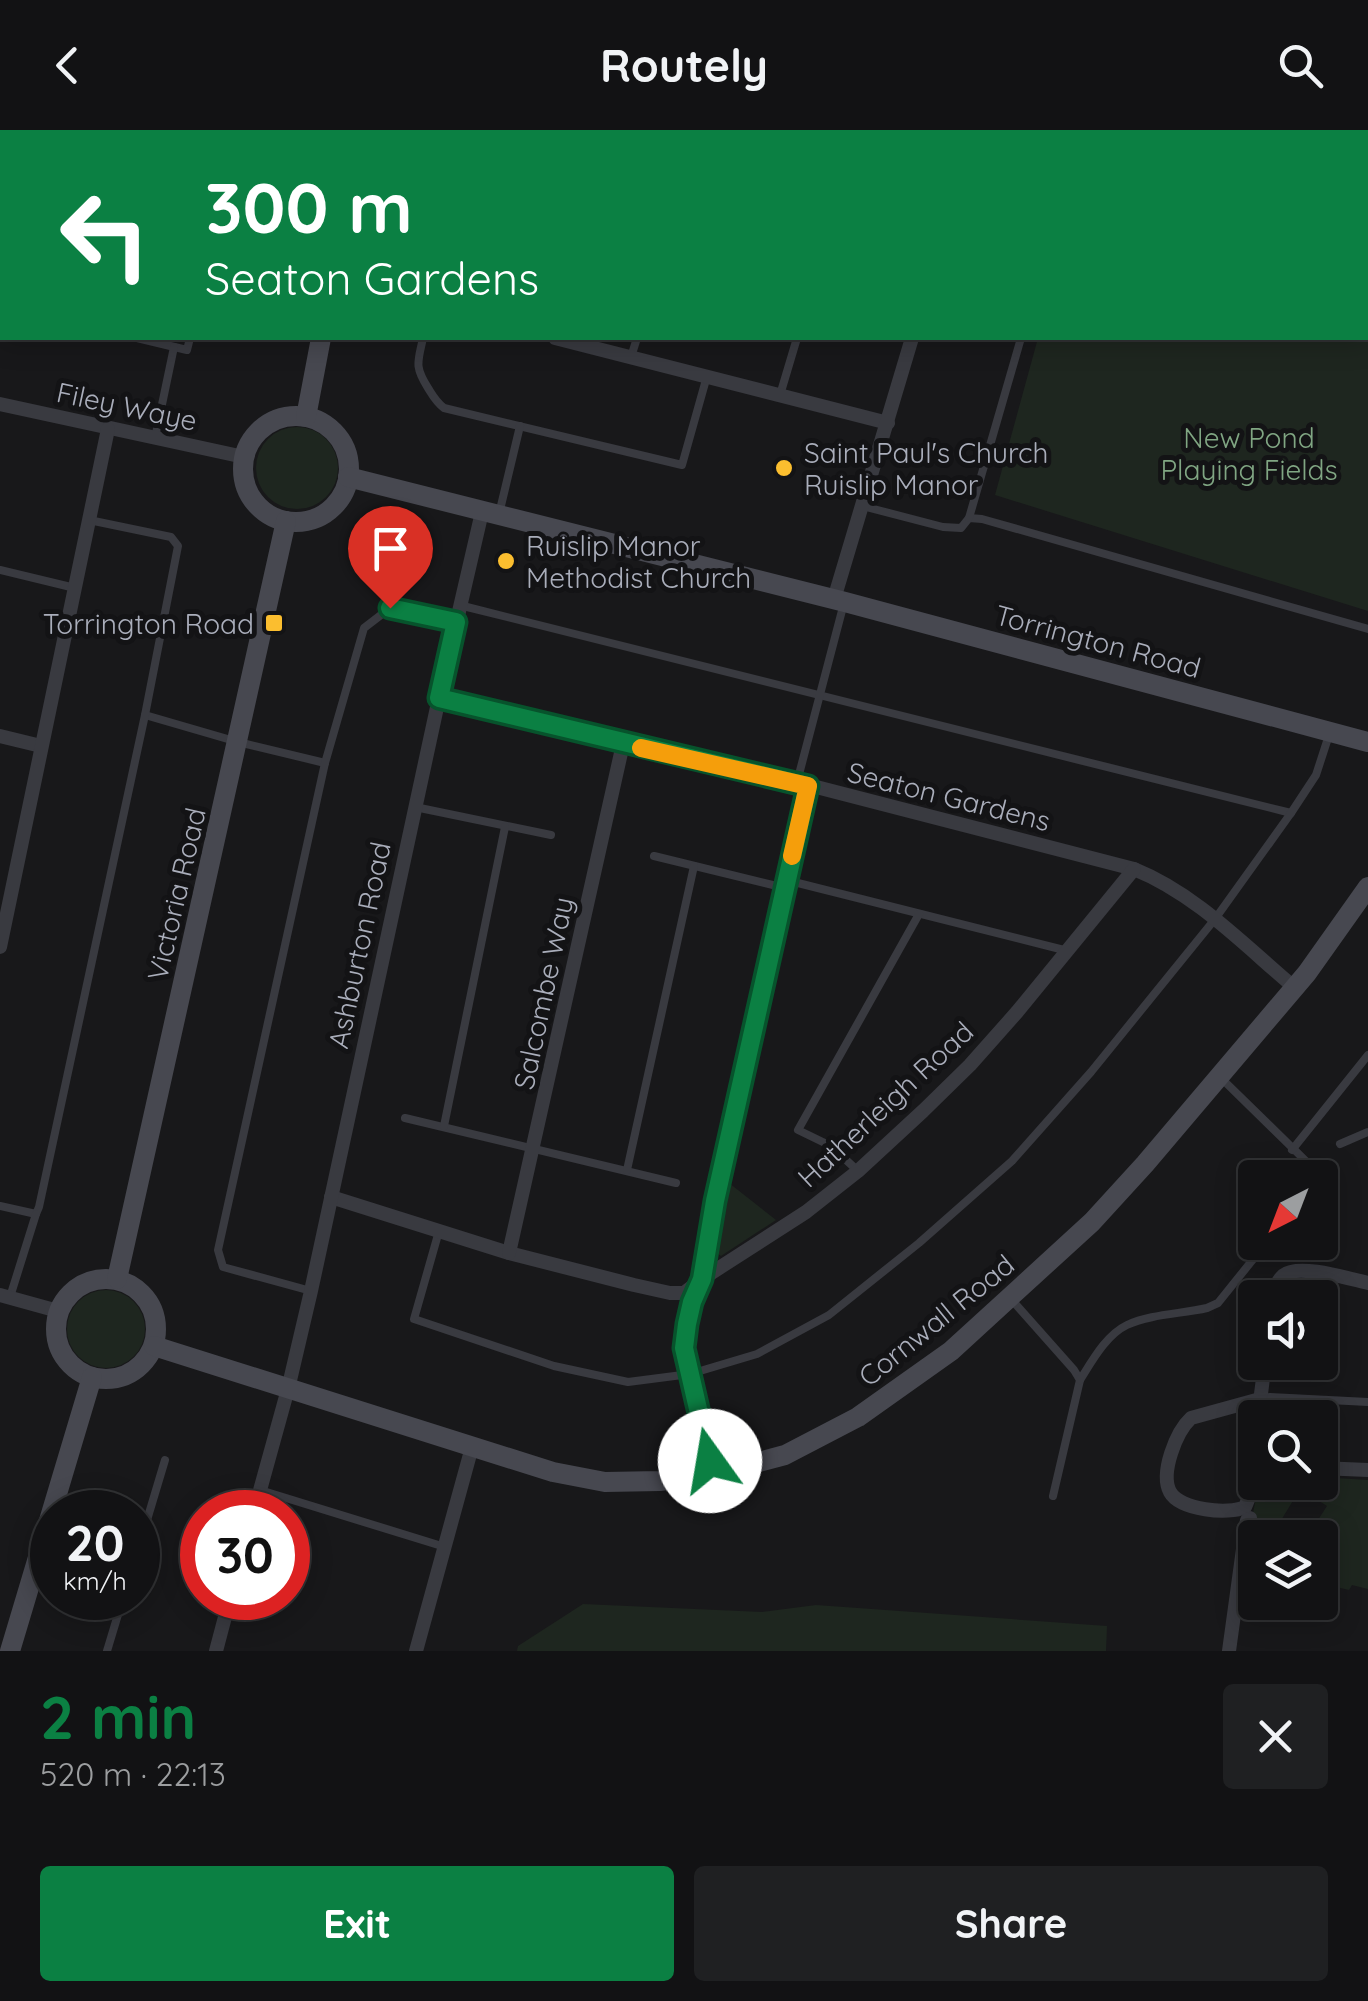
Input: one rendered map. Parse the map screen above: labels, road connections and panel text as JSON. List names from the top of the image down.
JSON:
{
  "streets": {
    "street": [
      "Filey Waye",
      "Torrington Road",
      "Seaton Gardens",
      "Victoria Road",
      "Ashburton Road",
      "Salcombe Way",
      "Hatherleigh Road",
      "Cornwall Road"
    ]
  },
  "crossings": [
    ["Filey Waye", "Torrington Road"],
    ["Filey Waye", "Victoria Road"],
    ["Torrington Road", "Victoria Road"],
    ["Torrington Road", "Ashburton Road"],
    ["Seaton Gardens", "Ashburton Road"],
    ["Seaton Gardens", "Salcombe Way"],
    ["Seaton Gardens", "Hatherleigh Road"],
    ["Seaton Gardens", "Cornwall Road"],
    ["Victoria Road", "Cornwall Road"],
    ["Ashburton Road", "Hatherleigh Road"],
    ["Ashburton Road", "Cornwall Road"],
    ["Salcombe Way", "Hatherleigh Road"]
  ],
  "parks": ["New Pond Playing Fields"],
  "places": {
    "other": ["Saint Paul's Church Ruislip Manor", "Ruislip Manor Methodist Church"],
    "transit": ["Torrington Road"]
  },
  "north": "bottom left",
  "page": {
    "header": "Routely",
    "turn": ["300 m", "Seaton Gardens"],
    "speed": "20 km/h",
    "limit": "30",
    "heading": ["2 min", "520 m · 22:13"],
    "buttons": ["Exit", "Share"]
  }
}
